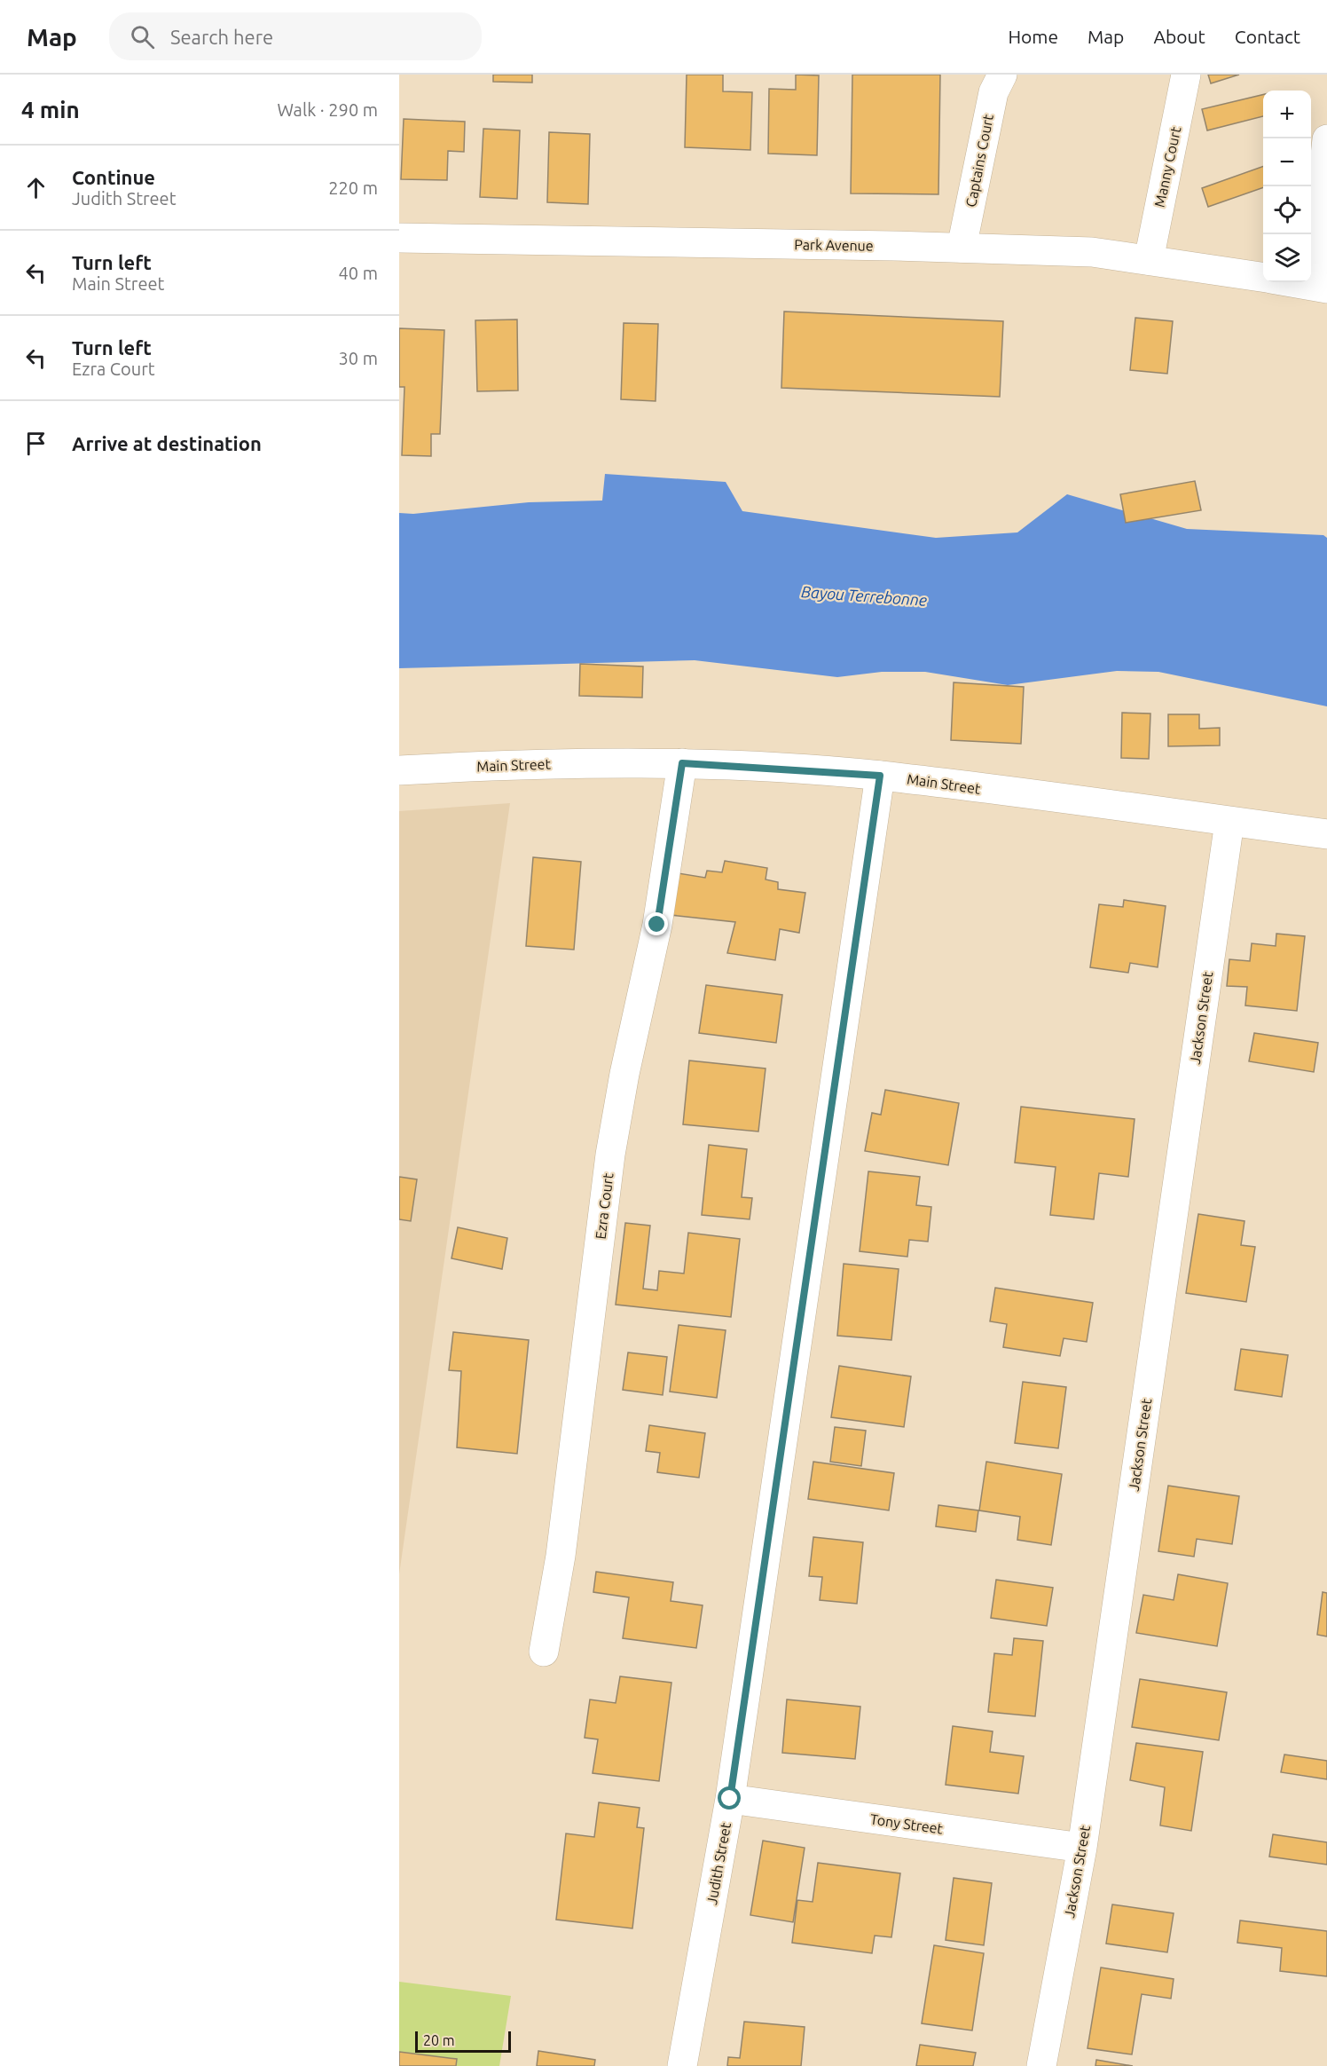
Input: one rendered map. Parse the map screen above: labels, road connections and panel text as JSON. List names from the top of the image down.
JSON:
{
  "streets": {
    "street": [
      "Captains Court",
      "Manny Court",
      "Park Avenue",
      "Main Street",
      "Jackson Street",
      "Ezra Court",
      "Tony Street",
      "Judith Street"
    ]
  },
  "crossings": [
    ["Captains Court", "Park Avenue"],
    ["Manny Court", "Park Avenue"],
    ["Main Street", "Jackson Street"],
    ["Main Street", "Ezra Court"],
    ["Main Street", "Judith Street"],
    ["Jackson Street", "Tony Street"],
    ["Tony Street", "Judith Street"]
  ],
  "water": ["Bayou Terrebonne"],
  "scale_bar": "20 m",
  "page": {
    "header": "Map",
    "search": "Search here",
    "nav": [
      "Home",
      "Map",
      "About",
      "Contact"
    ],
    "heading": ["4 min", "Walk · 290 m"],
    "map_buttons": ["+", "−"],
    "list": [
      ["Continue", "Judith Street", "220 m"],
      ["Turn left", "Main Street", "40 m"],
      ["Turn left", "Ezra Court", "30 m"],
      "Arrive at destination"
    ],
    "scale": "20 m"
  }
}
